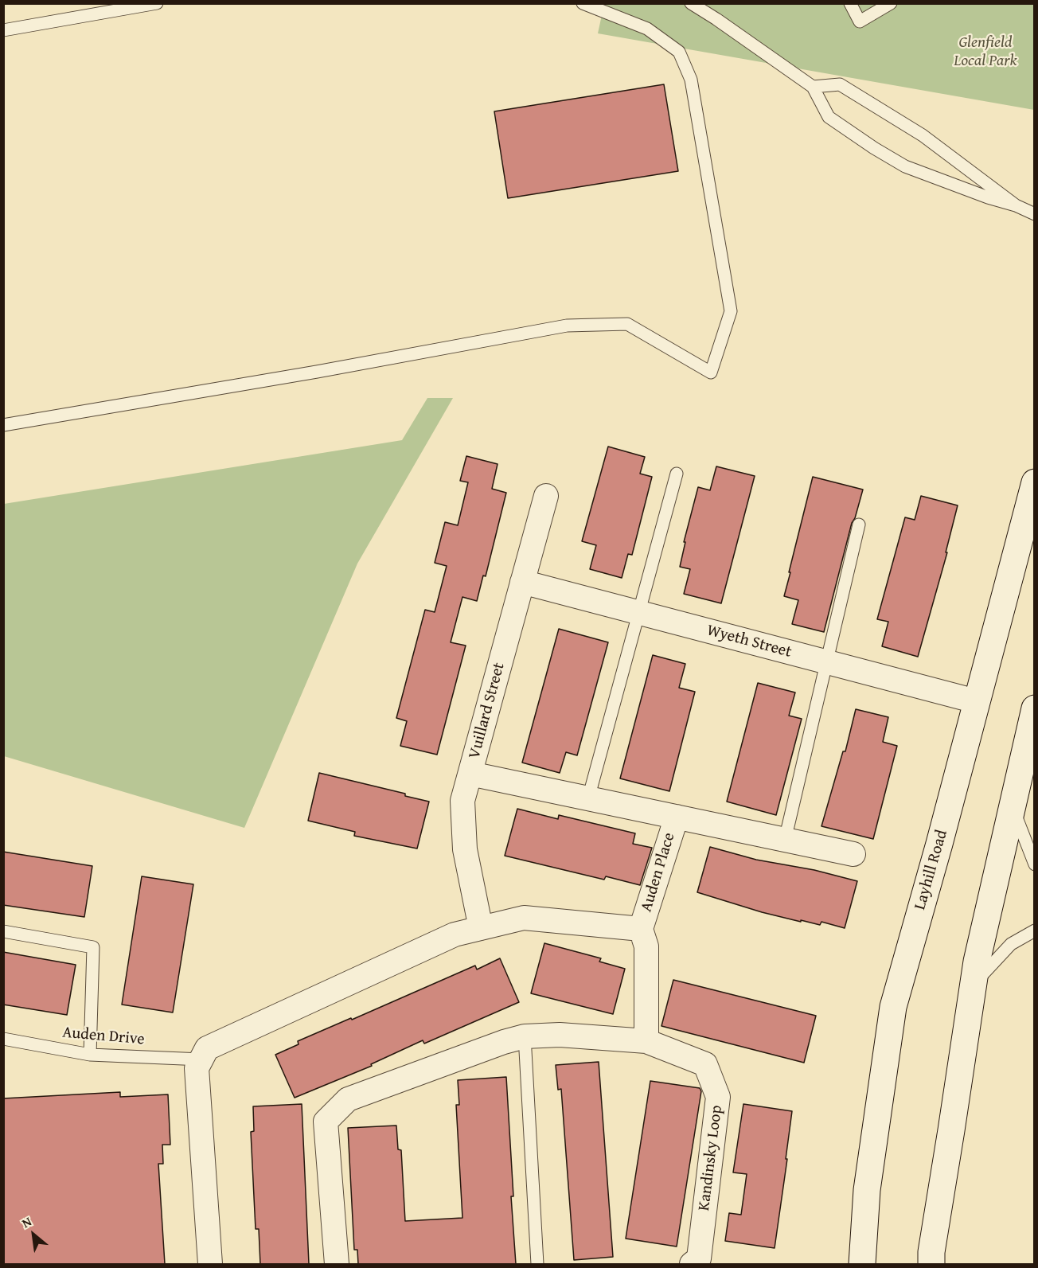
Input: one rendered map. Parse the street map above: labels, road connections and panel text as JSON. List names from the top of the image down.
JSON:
{
  "streets": {
    "main road": ["Layhill Road"],
    "street": [
      "Wyeth Street",
      "Vuillard Street",
      "Auden Place",
      "Kandinsky Loop"
    ],
    "lane": ["Auden Drive"]
  },
  "crossings": [
    ["Wyeth Street", "Vuillard Street"],
    ["Wyeth Street", "Layhill Road"]
  ],
  "parks": ["Glenfield Local Park"],
  "north": "top left"
}
